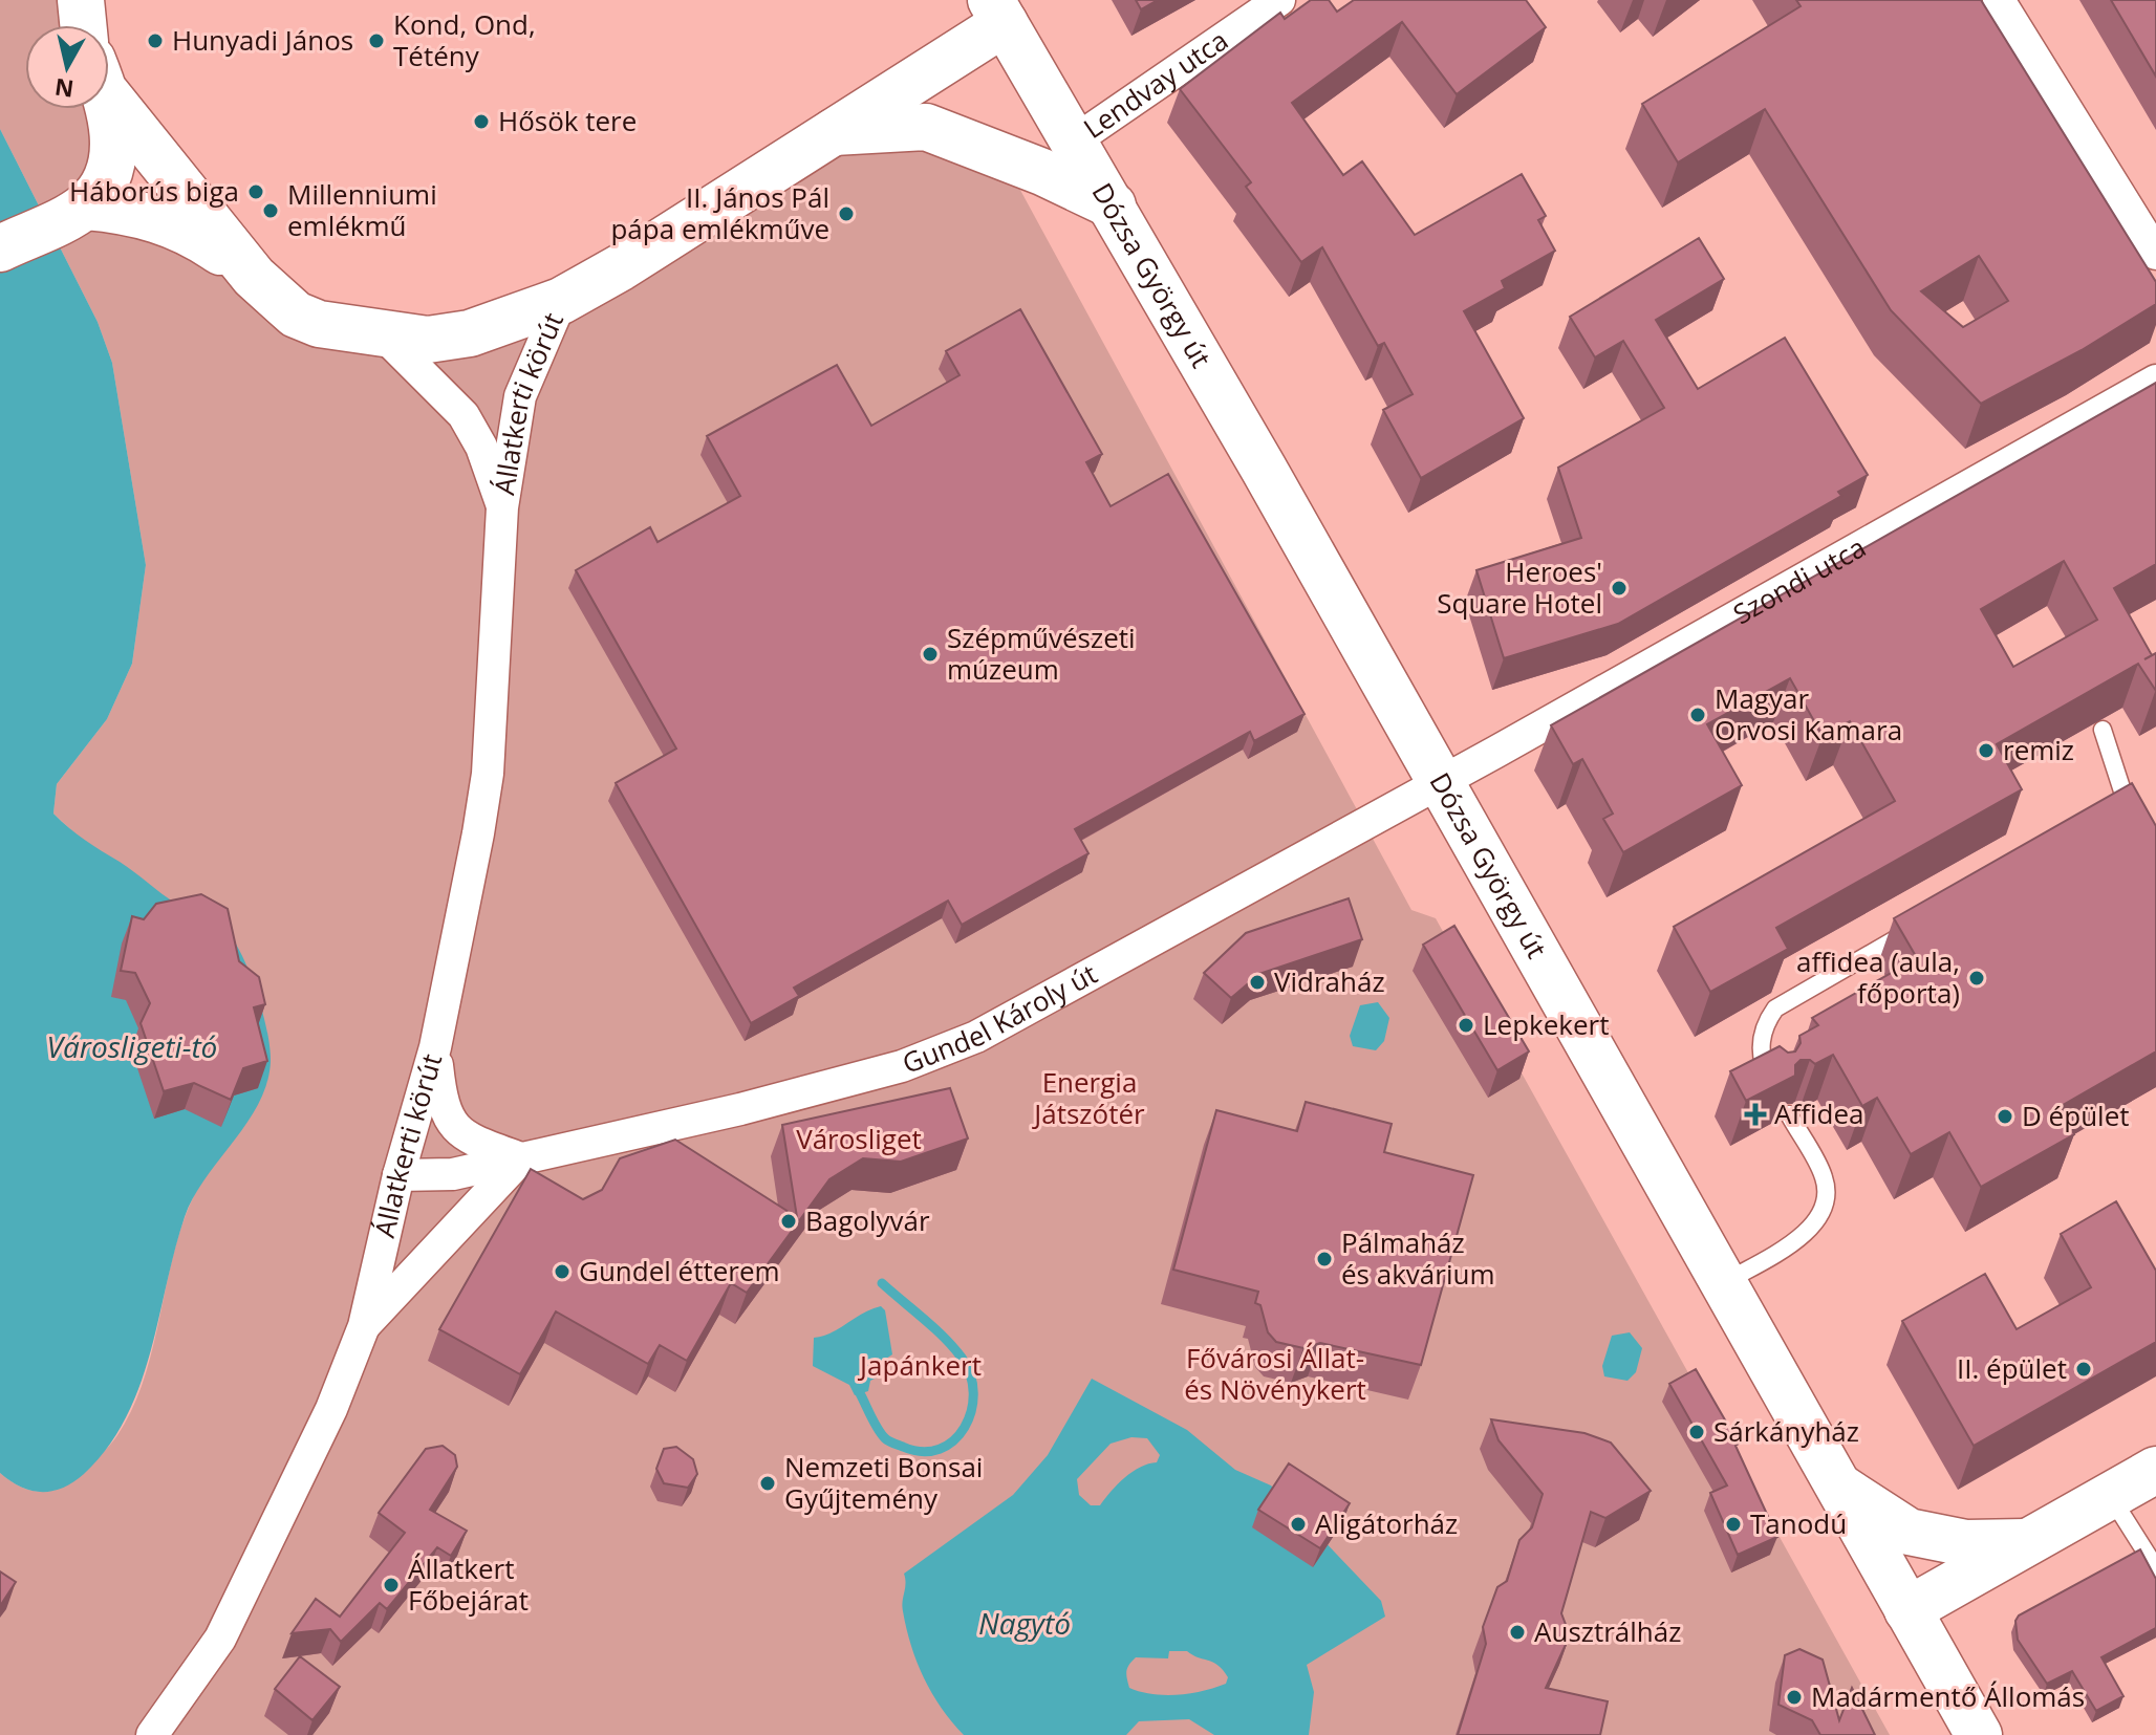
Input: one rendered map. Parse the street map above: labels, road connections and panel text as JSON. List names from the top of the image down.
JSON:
{
  "streets": {
    "street": [
      "Lendvay utca",
      "Dózsa György út",
      "Állatkerti körút",
      "Szondi utca",
      "Gundel Károly út"
    ]
  },
  "crossings": [
    ["Lendvay utca", "Dózsa György út"],
    ["Dózsa György út", "Szondi utca"],
    ["Dózsa György út", "Gundel Károly út"],
    ["Állatkerti körút", "Gundel Károly út"],
    ["Szondi utca", "Gundel Károly út"]
  ],
  "water": ["Városligeti-tó", "Nagytó"],
  "parks": [
    "Energia Játszótér",
    "Városliget",
    "Fővárosi Állat- és Növénykert",
    "Japánkert"
  ],
  "places": {
    "other": [
      "Hunyadi János",
      "Kond, Ond, Tétény",
      "Hősök tere",
      "Háborús biga",
      "Millenniumi emlékmű",
      "II. János Pál pápa emlékműve",
      "Heroes' Square Hotel",
      "Szépművészeti múzeum",
      "Magyar Orvosi Kamara",
      "remiz",
      "affidea (aula, főporta)",
      "Vidraház",
      "Lepkekert",
      "D épület",
      "Bagolyvár",
      "Pálmaház és akvárium",
      "Gundel étterem",
      "II. épület",
      "Sárkányház",
      "Nemzeti Bonsai Gyűjtemény",
      "Aligátorház",
      "Tanodú",
      "Állatkert Főbejárat",
      "Ausztrálház",
      "Madármentő Állomás"
    ],
    "health": ["Affidea"]
  },
  "north": "bottom"
}
